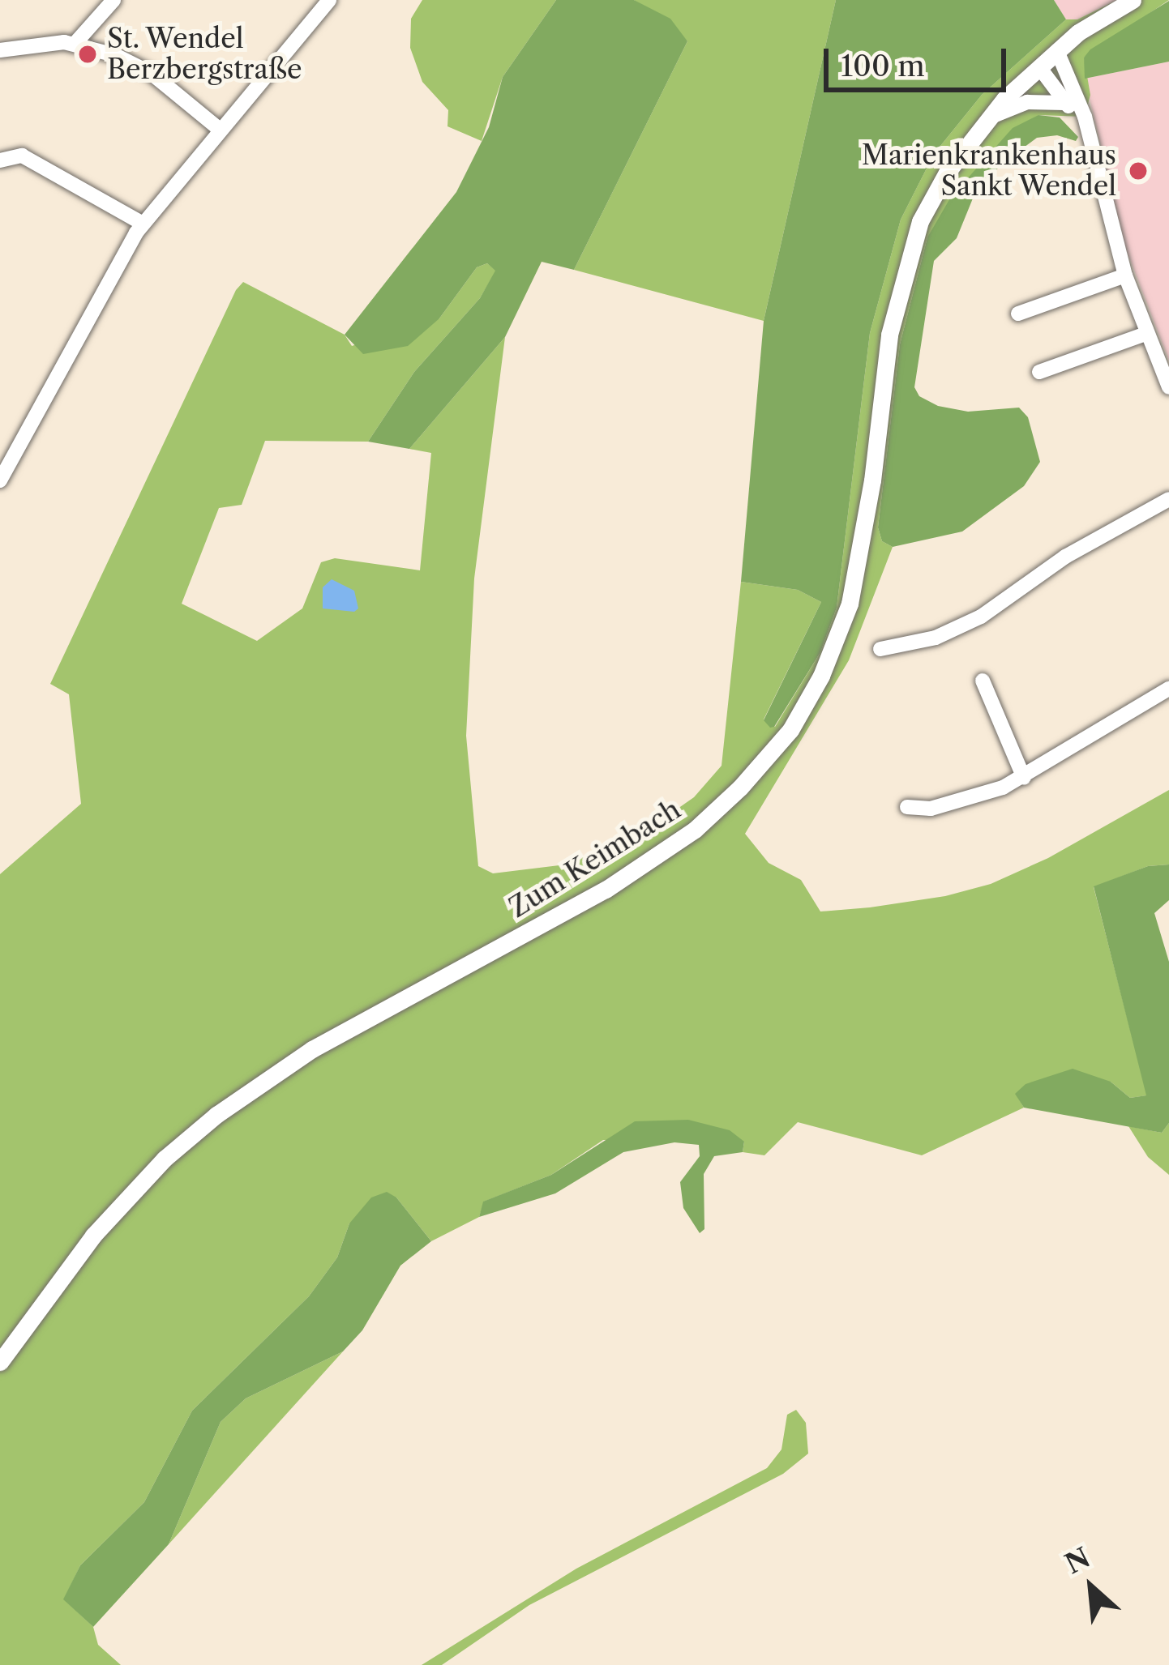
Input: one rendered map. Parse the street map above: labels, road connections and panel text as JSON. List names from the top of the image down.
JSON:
{
  "streets": {
    "street": ["Zum Keimbach"]
  },
  "places": ["St. Wendel Berzbergstraße", "Marienkrankenhaus Sankt Wendel"],
  "scale_bar": "100 m",
  "north": "top left"
}
